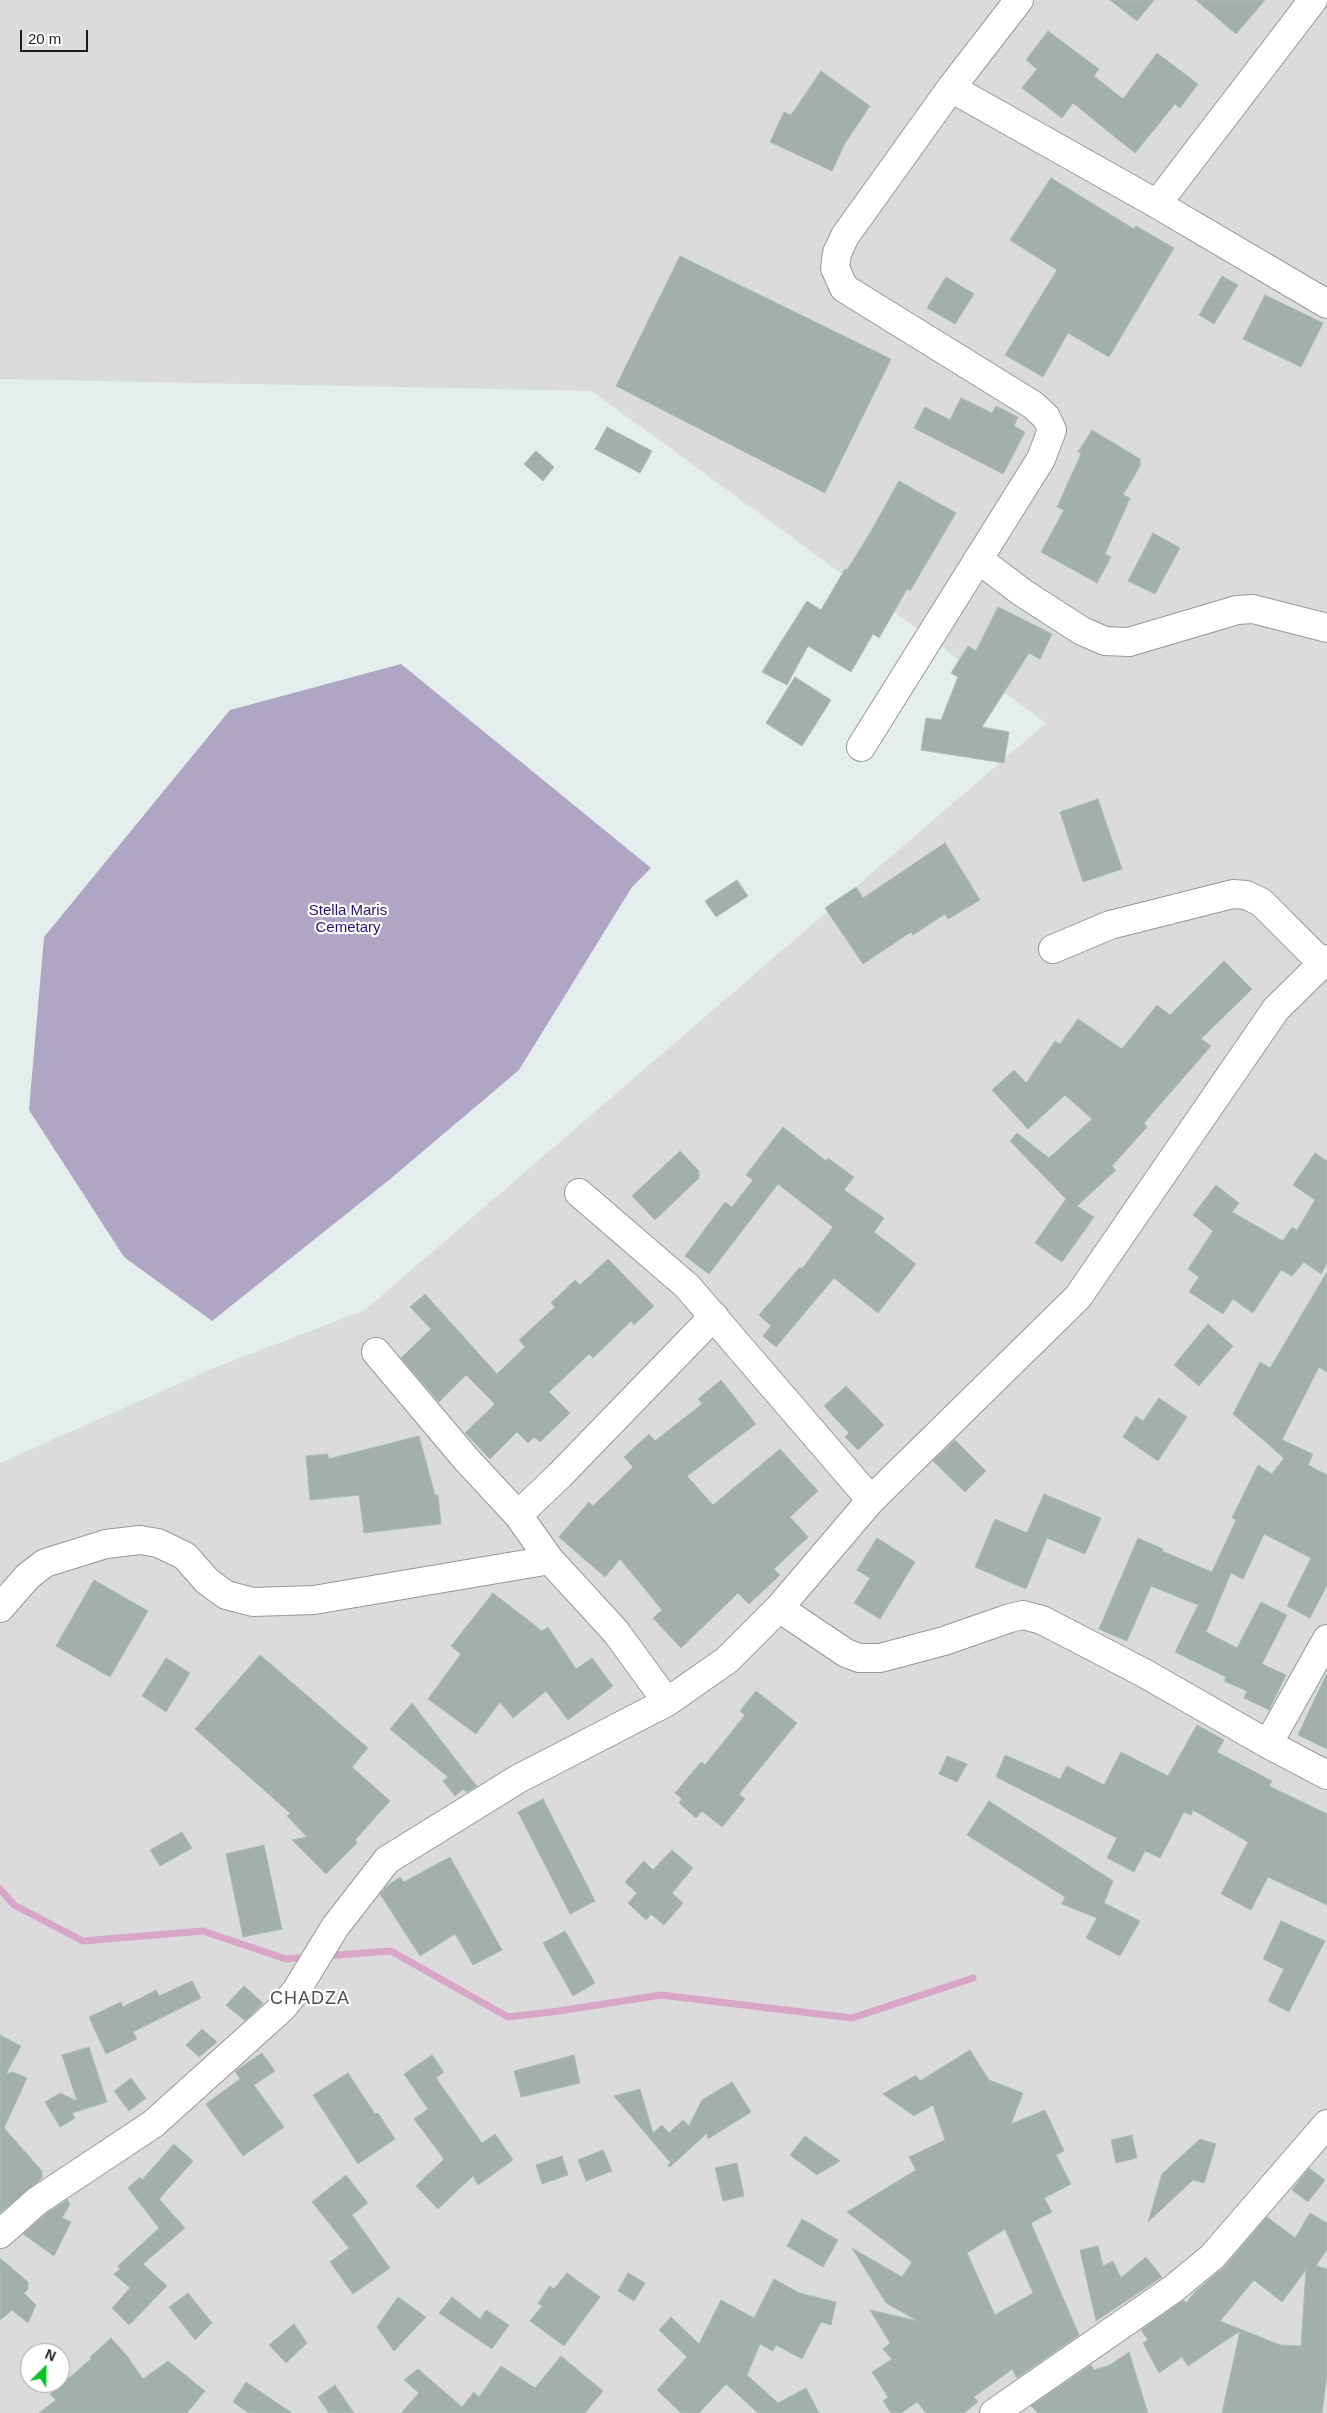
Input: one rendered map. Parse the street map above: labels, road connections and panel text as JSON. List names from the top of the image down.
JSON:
{
  "districts": ["CHADZA"],
  "parks": ["Stella Maris Cemetary"],
  "scale_bar": "20 m",
  "north": "top right"
}
